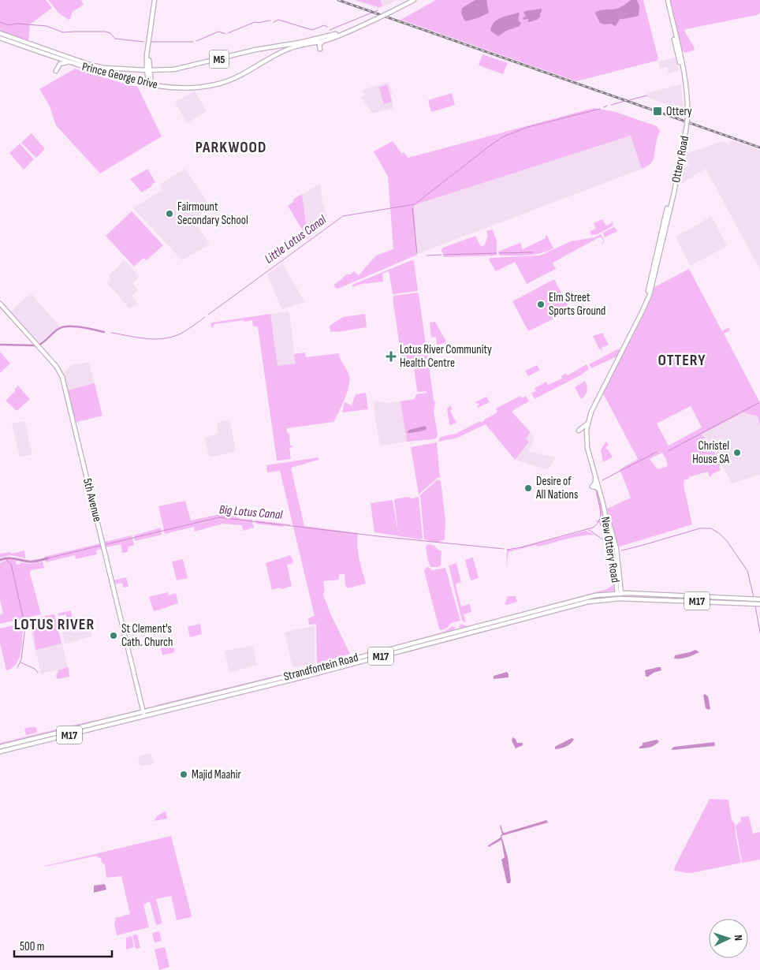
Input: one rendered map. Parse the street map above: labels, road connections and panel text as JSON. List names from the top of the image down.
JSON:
{
  "streets": {
    "main road": [
      "M5",
      "Prince George Drive",
      "Ottery Road",
      "5th Avenue",
      "New Ottery Road",
      "M17",
      "Strandfontein Road"
    ]
  },
  "crossings": [
    ["Ottery Road", "New Ottery Road"],
    ["5th Avenue", "Strandfontein Road"],
    ["New Ottery Road", "Strandfontein Road"]
  ],
  "districts": ["PARKWOOD", "OTTERY", "LOTUS RIVER"],
  "water": ["Little Lotus Canal", "Big Lotus Canal"],
  "places": {
    "transit": ["Ottery"],
    "other": [
      "Fairmount Secondary School",
      "Elm Street Sports Ground",
      "Christel House SA",
      "Desire of All Nations",
      "St Clement's Cath. Church",
      "Majid Maahir"
    ],
    "health": ["Lotus River Community Health Centre"]
  },
  "scale_bar": "500 m",
  "north": "right"
}
